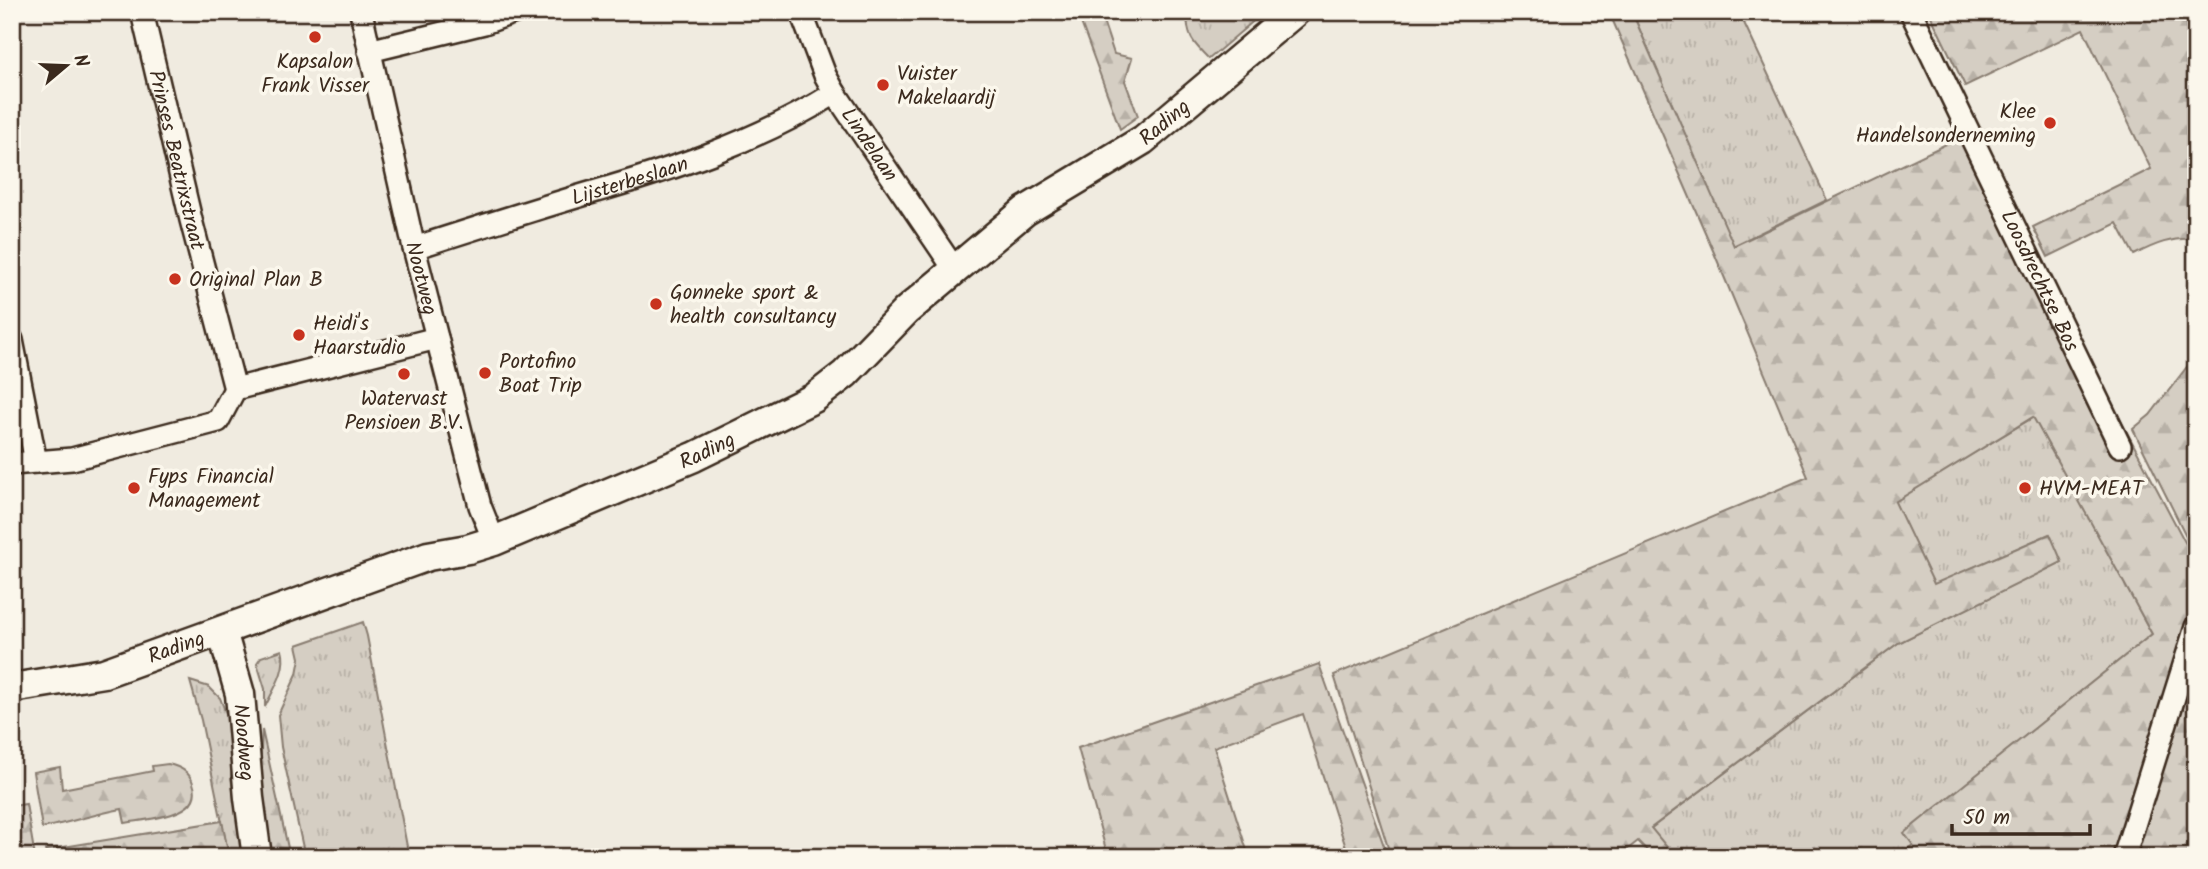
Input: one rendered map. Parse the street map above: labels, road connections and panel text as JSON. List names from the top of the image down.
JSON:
{
  "streets": {
    "main road": ["Rading", "Noodweg"],
    "street": [
      "Lindelaan",
      "Prinses Beatrixstraat",
      "Lijsterbeslaan",
      "Nootweg",
      "Loosdrechtse Bos"
    ]
  },
  "crossings": [
    ["Rading", "Lindelaan"],
    ["Rading", "Nootweg"],
    ["Rading", "Noodweg"],
    ["Lindelaan", "Lijsterbeslaan"],
    ["Lijsterbeslaan", "Nootweg"]
  ],
  "places": [
    "Kapsalon Frank Visser",
    "Vuister Makelaardij",
    "Klee Handelsonderneming",
    "Original Plan B",
    "Gonneke sport & health consultancy",
    "Heidi's Haarstudio",
    "Portofino Boat Trip",
    "Watervast Pensioen B.V.",
    "Fyps Financial Management",
    "HVM-MEAT"
  ],
  "scale_bar": "50 m",
  "north": "right"
}
